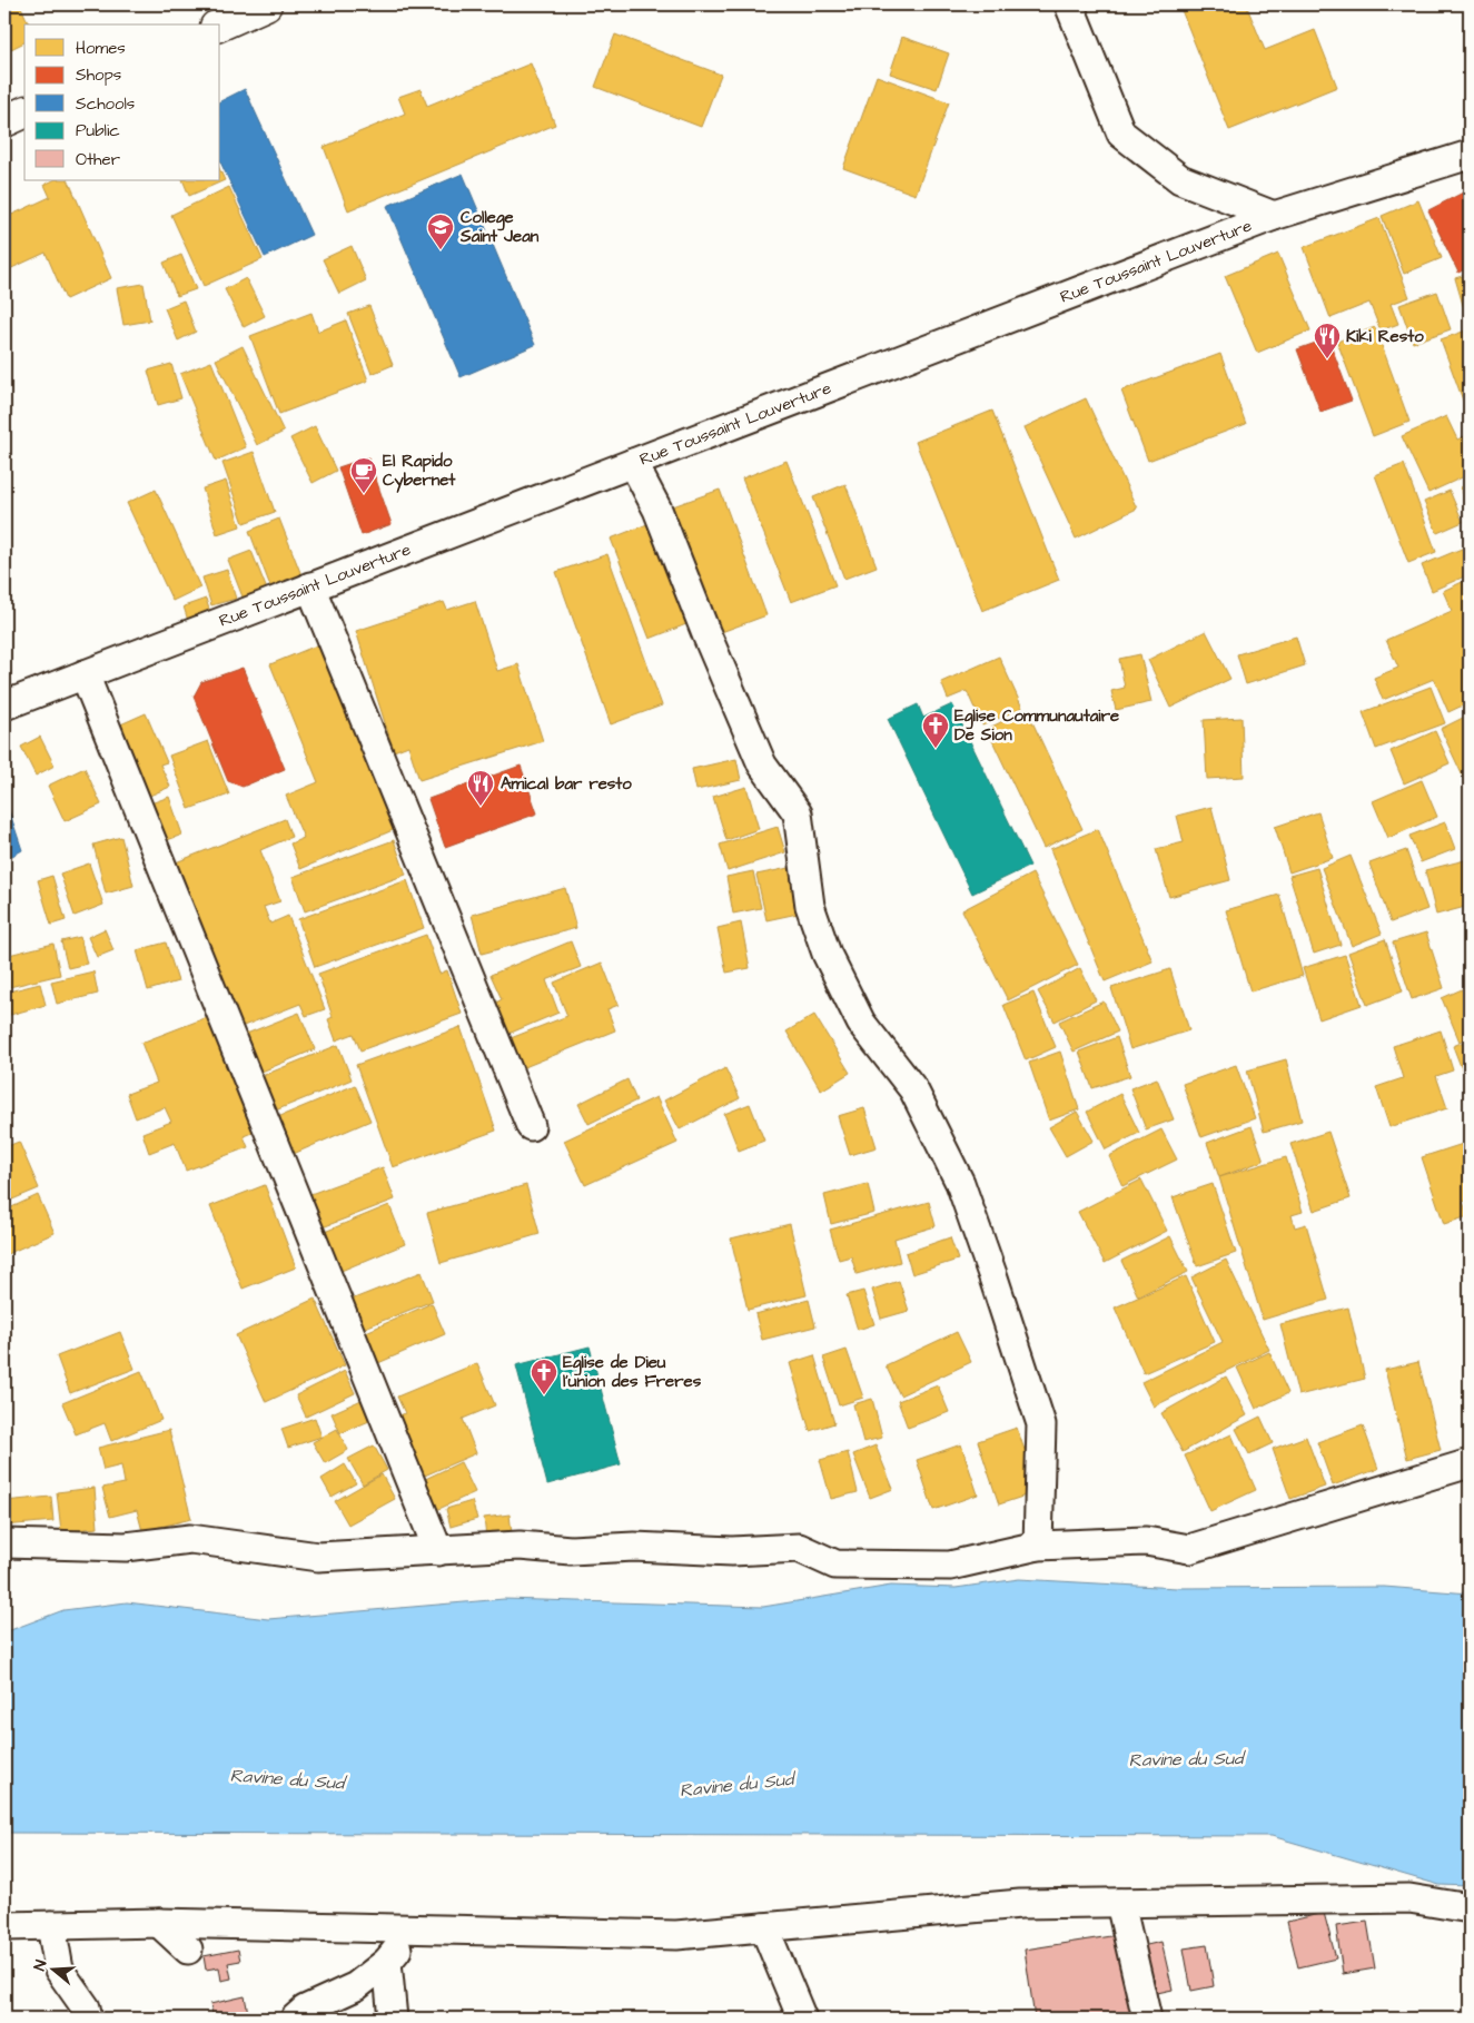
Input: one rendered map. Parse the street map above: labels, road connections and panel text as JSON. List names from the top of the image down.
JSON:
{
  "streets": {
    "street": ["Rue Toussaint Louverture"]
  },
  "water": ["Ravine du Sud"],
  "places": {
    "school or university": ["College Saint Jean"],
    "restaurant": ["Kiki Resto", "Amical bar resto"],
    "cafe": ["El Rapido Cybernet"],
    "church": ["Eglise Communautaire De Sion", "Eglise de Dieu l'union des Freres"]
  },
  "legend": [
    "Homes",
    "Shops",
    "Schools",
    "Public",
    "Other"
  ],
  "north": "left"
}
